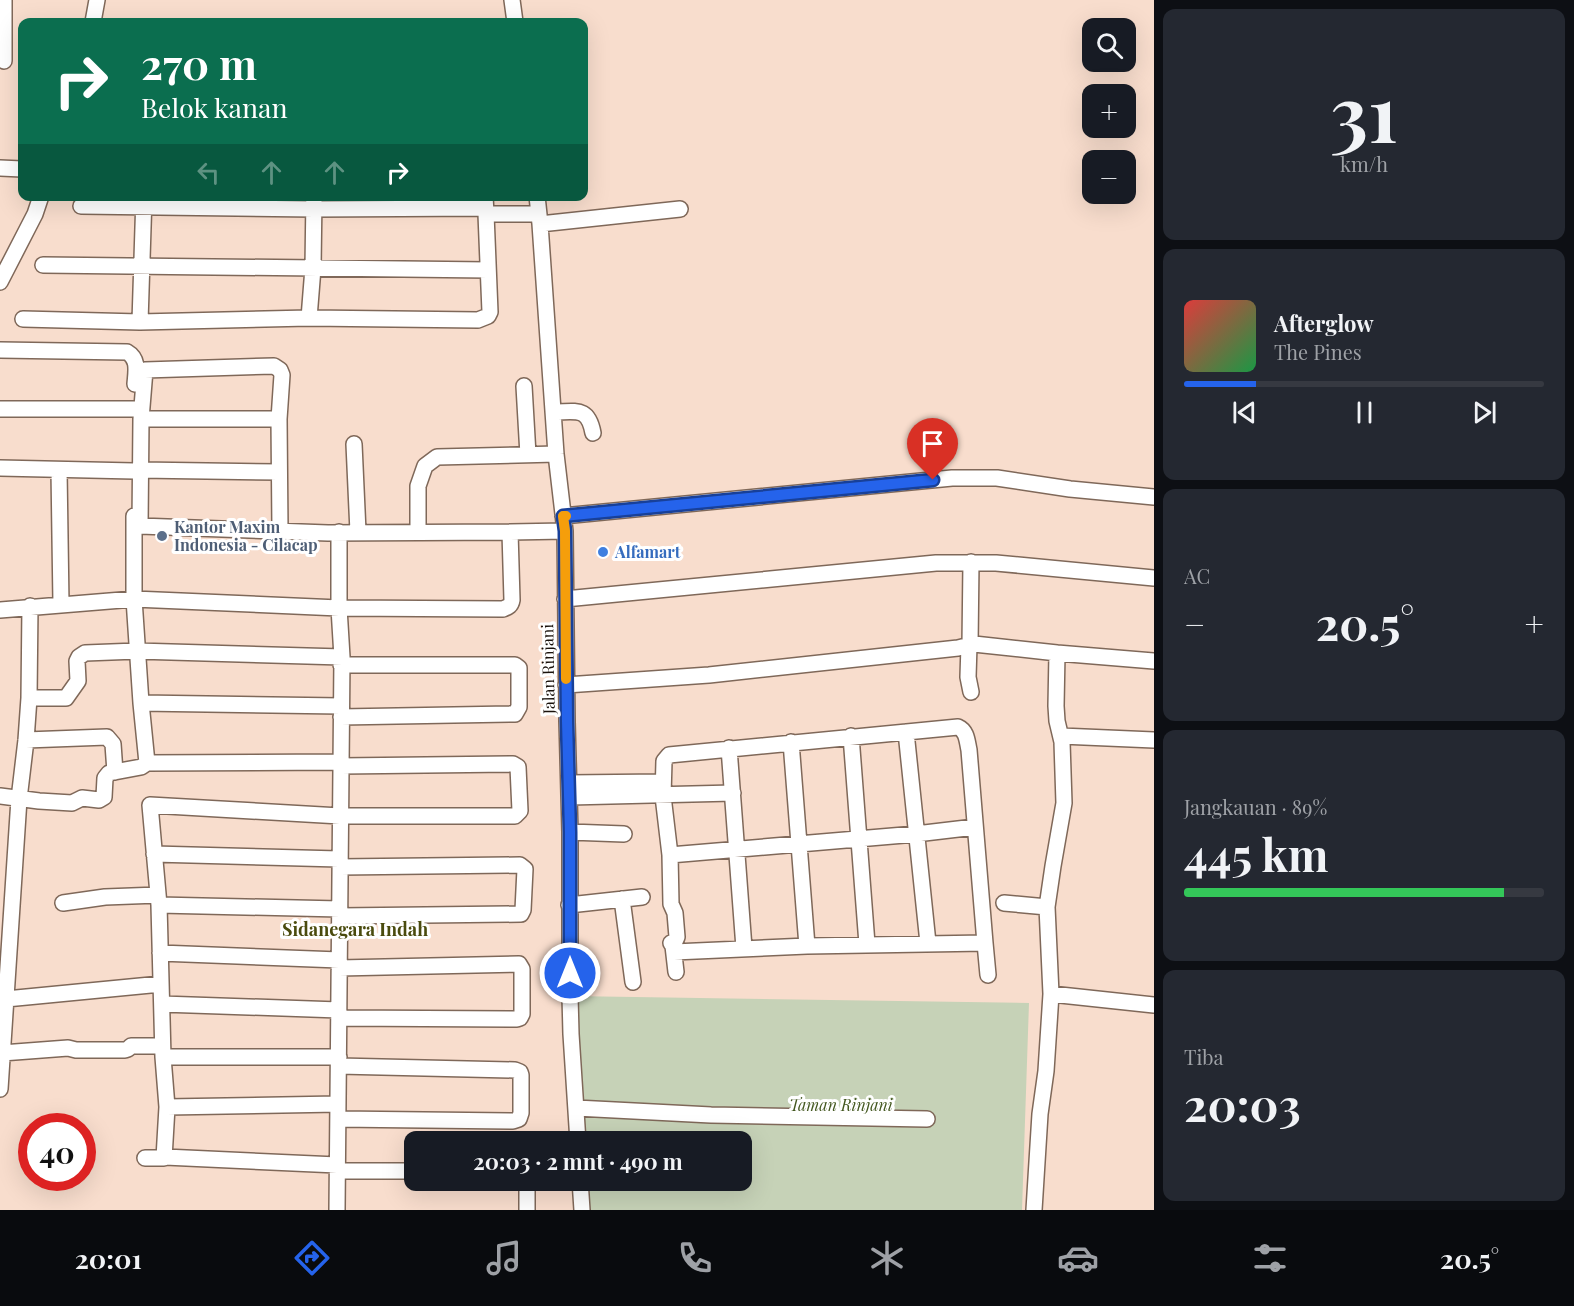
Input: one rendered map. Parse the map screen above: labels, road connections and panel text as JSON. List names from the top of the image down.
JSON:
{
  "streets": {
    "street": ["Jalan Rinjani"]
  },
  "districts": ["Sidanegara Indah"],
  "parks": ["Taman Rinjani"],
  "places": ["Kantor Maxim Indonesia - Cilacap", "Alfamart"],
  "page": {
    "tile": [
      ["31", "km/h"],
      "AC",
      ["Jangkauan · 89%", "445 km"],
      ["Tiba", "20:03"]
    ],
    "map_buttons": ["+", "−"],
    "turn": ["270 m", "Belok kanan"],
    "song": ["Afterglow", "The Pines"],
    "heat": ["−", "20.5°", "+"],
    "limit": "40",
    "trip": "20:03 · 2 mnt · 490 m",
    "tabs": ["20:01", "20.5°"]
  }
}
